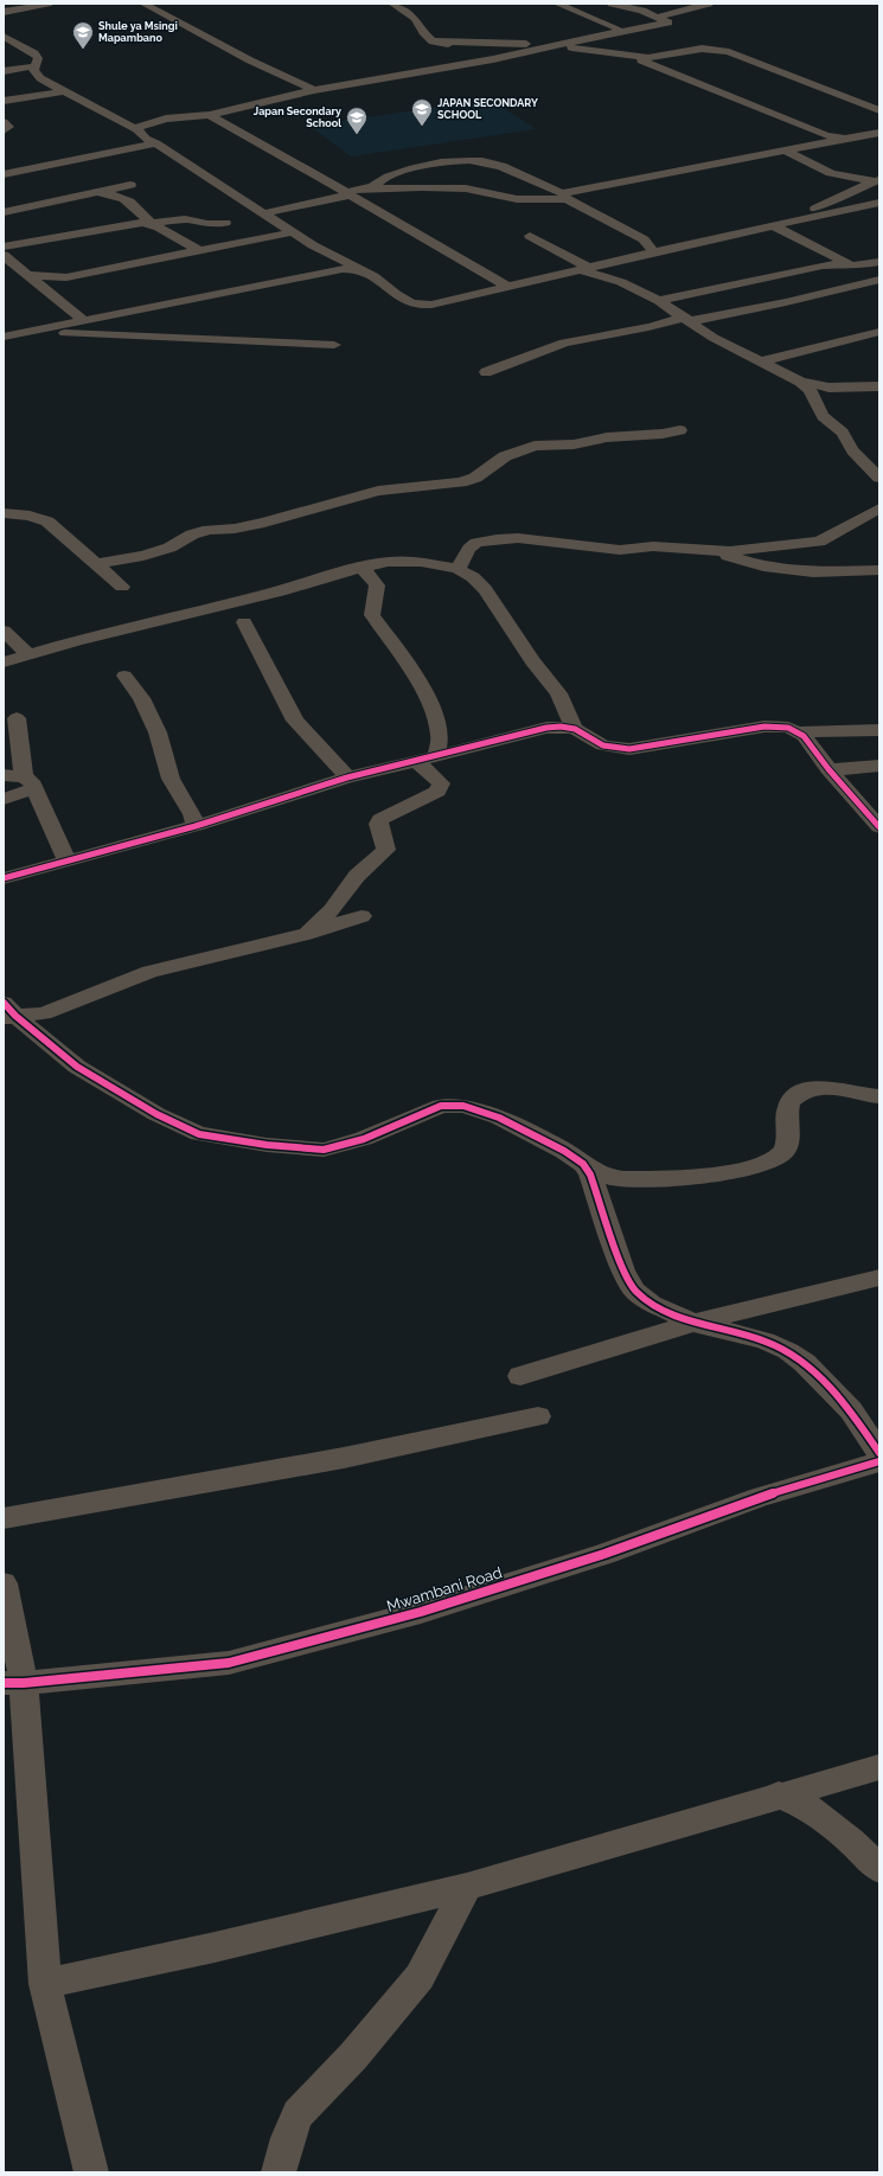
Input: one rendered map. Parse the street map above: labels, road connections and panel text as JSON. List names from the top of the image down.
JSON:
{
  "streets": {
    "street": ["Mwambani Road"]
  },
  "places": {
    "school or university": ["Shule ya Msingi Mapambano", "JAPAN SECONDARY SCHOOL", "Japan Secondary School"]
  }
}
